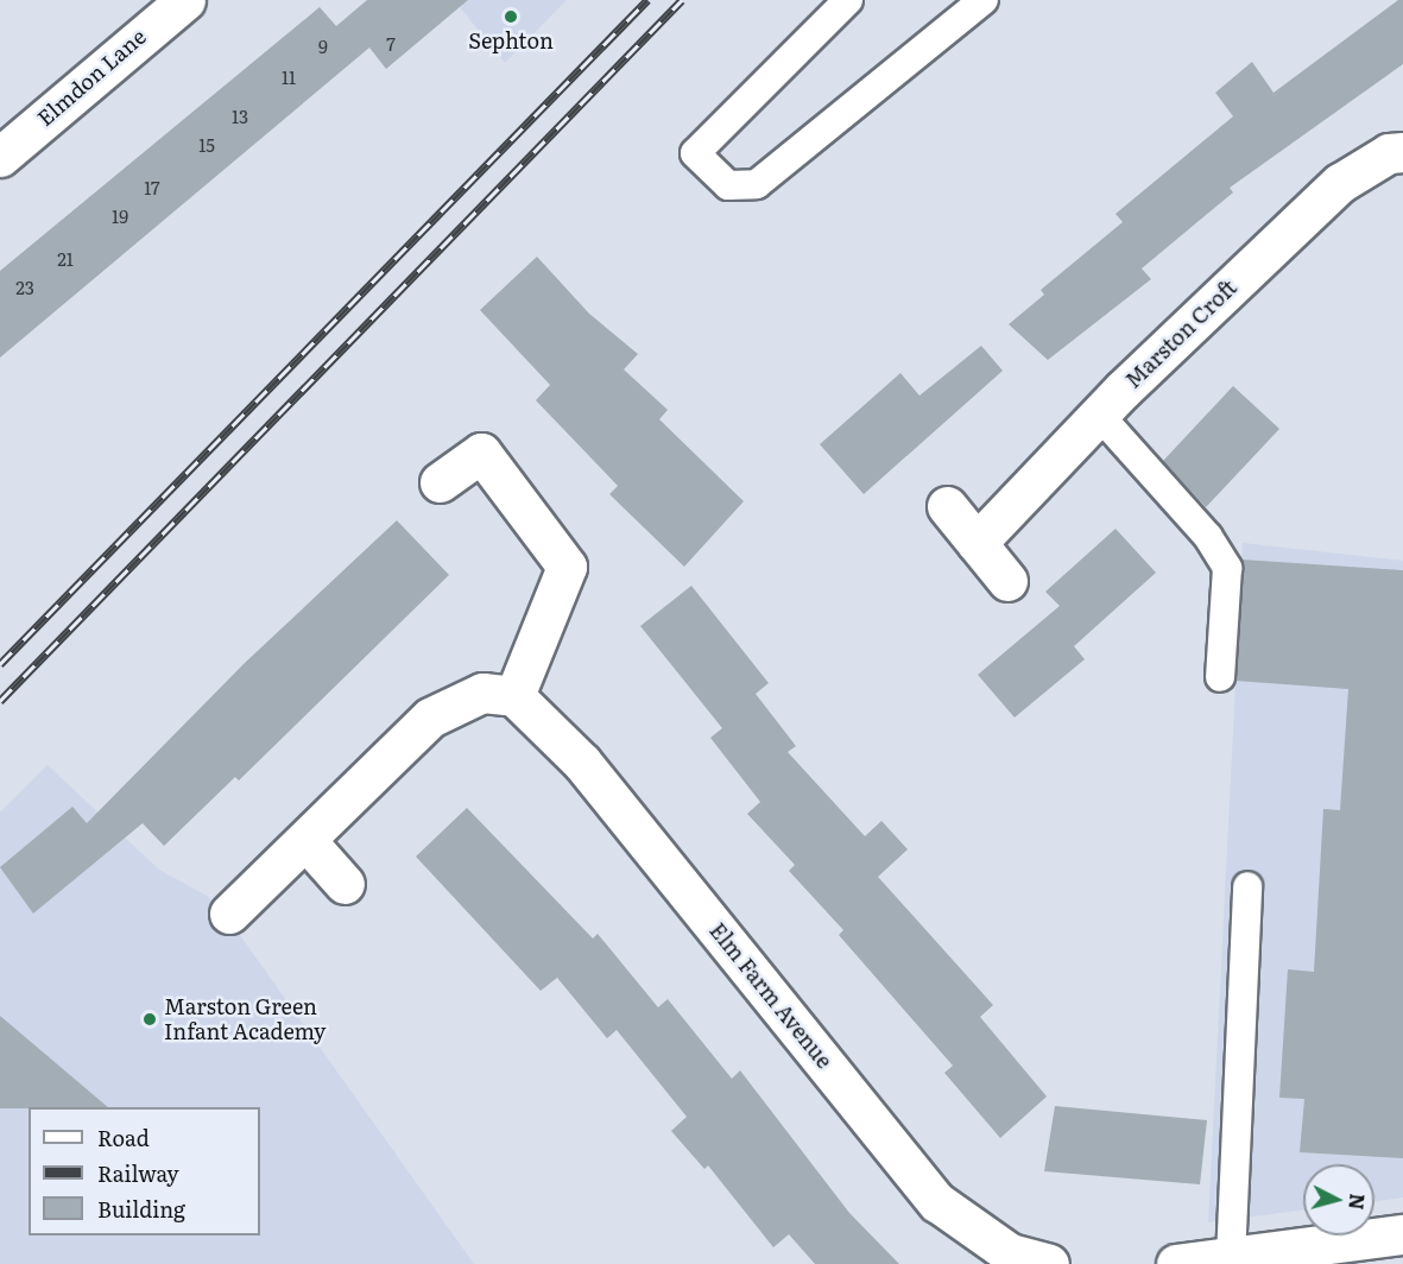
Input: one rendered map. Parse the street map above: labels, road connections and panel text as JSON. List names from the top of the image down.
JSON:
{
  "streets": {
    "street": ["Elmdon Lane", "Marston Croft", "Elm Farm Avenue"]
  },
  "places": ["Sephton", "Marston Green Infant Academy"],
  "house_numbers": [
    "7",
    "9",
    "11",
    "13",
    "15",
    "17",
    "19",
    "21",
    "23"
  ],
  "legend": ["Road", "Railway", "Building"],
  "north": "right"
}
